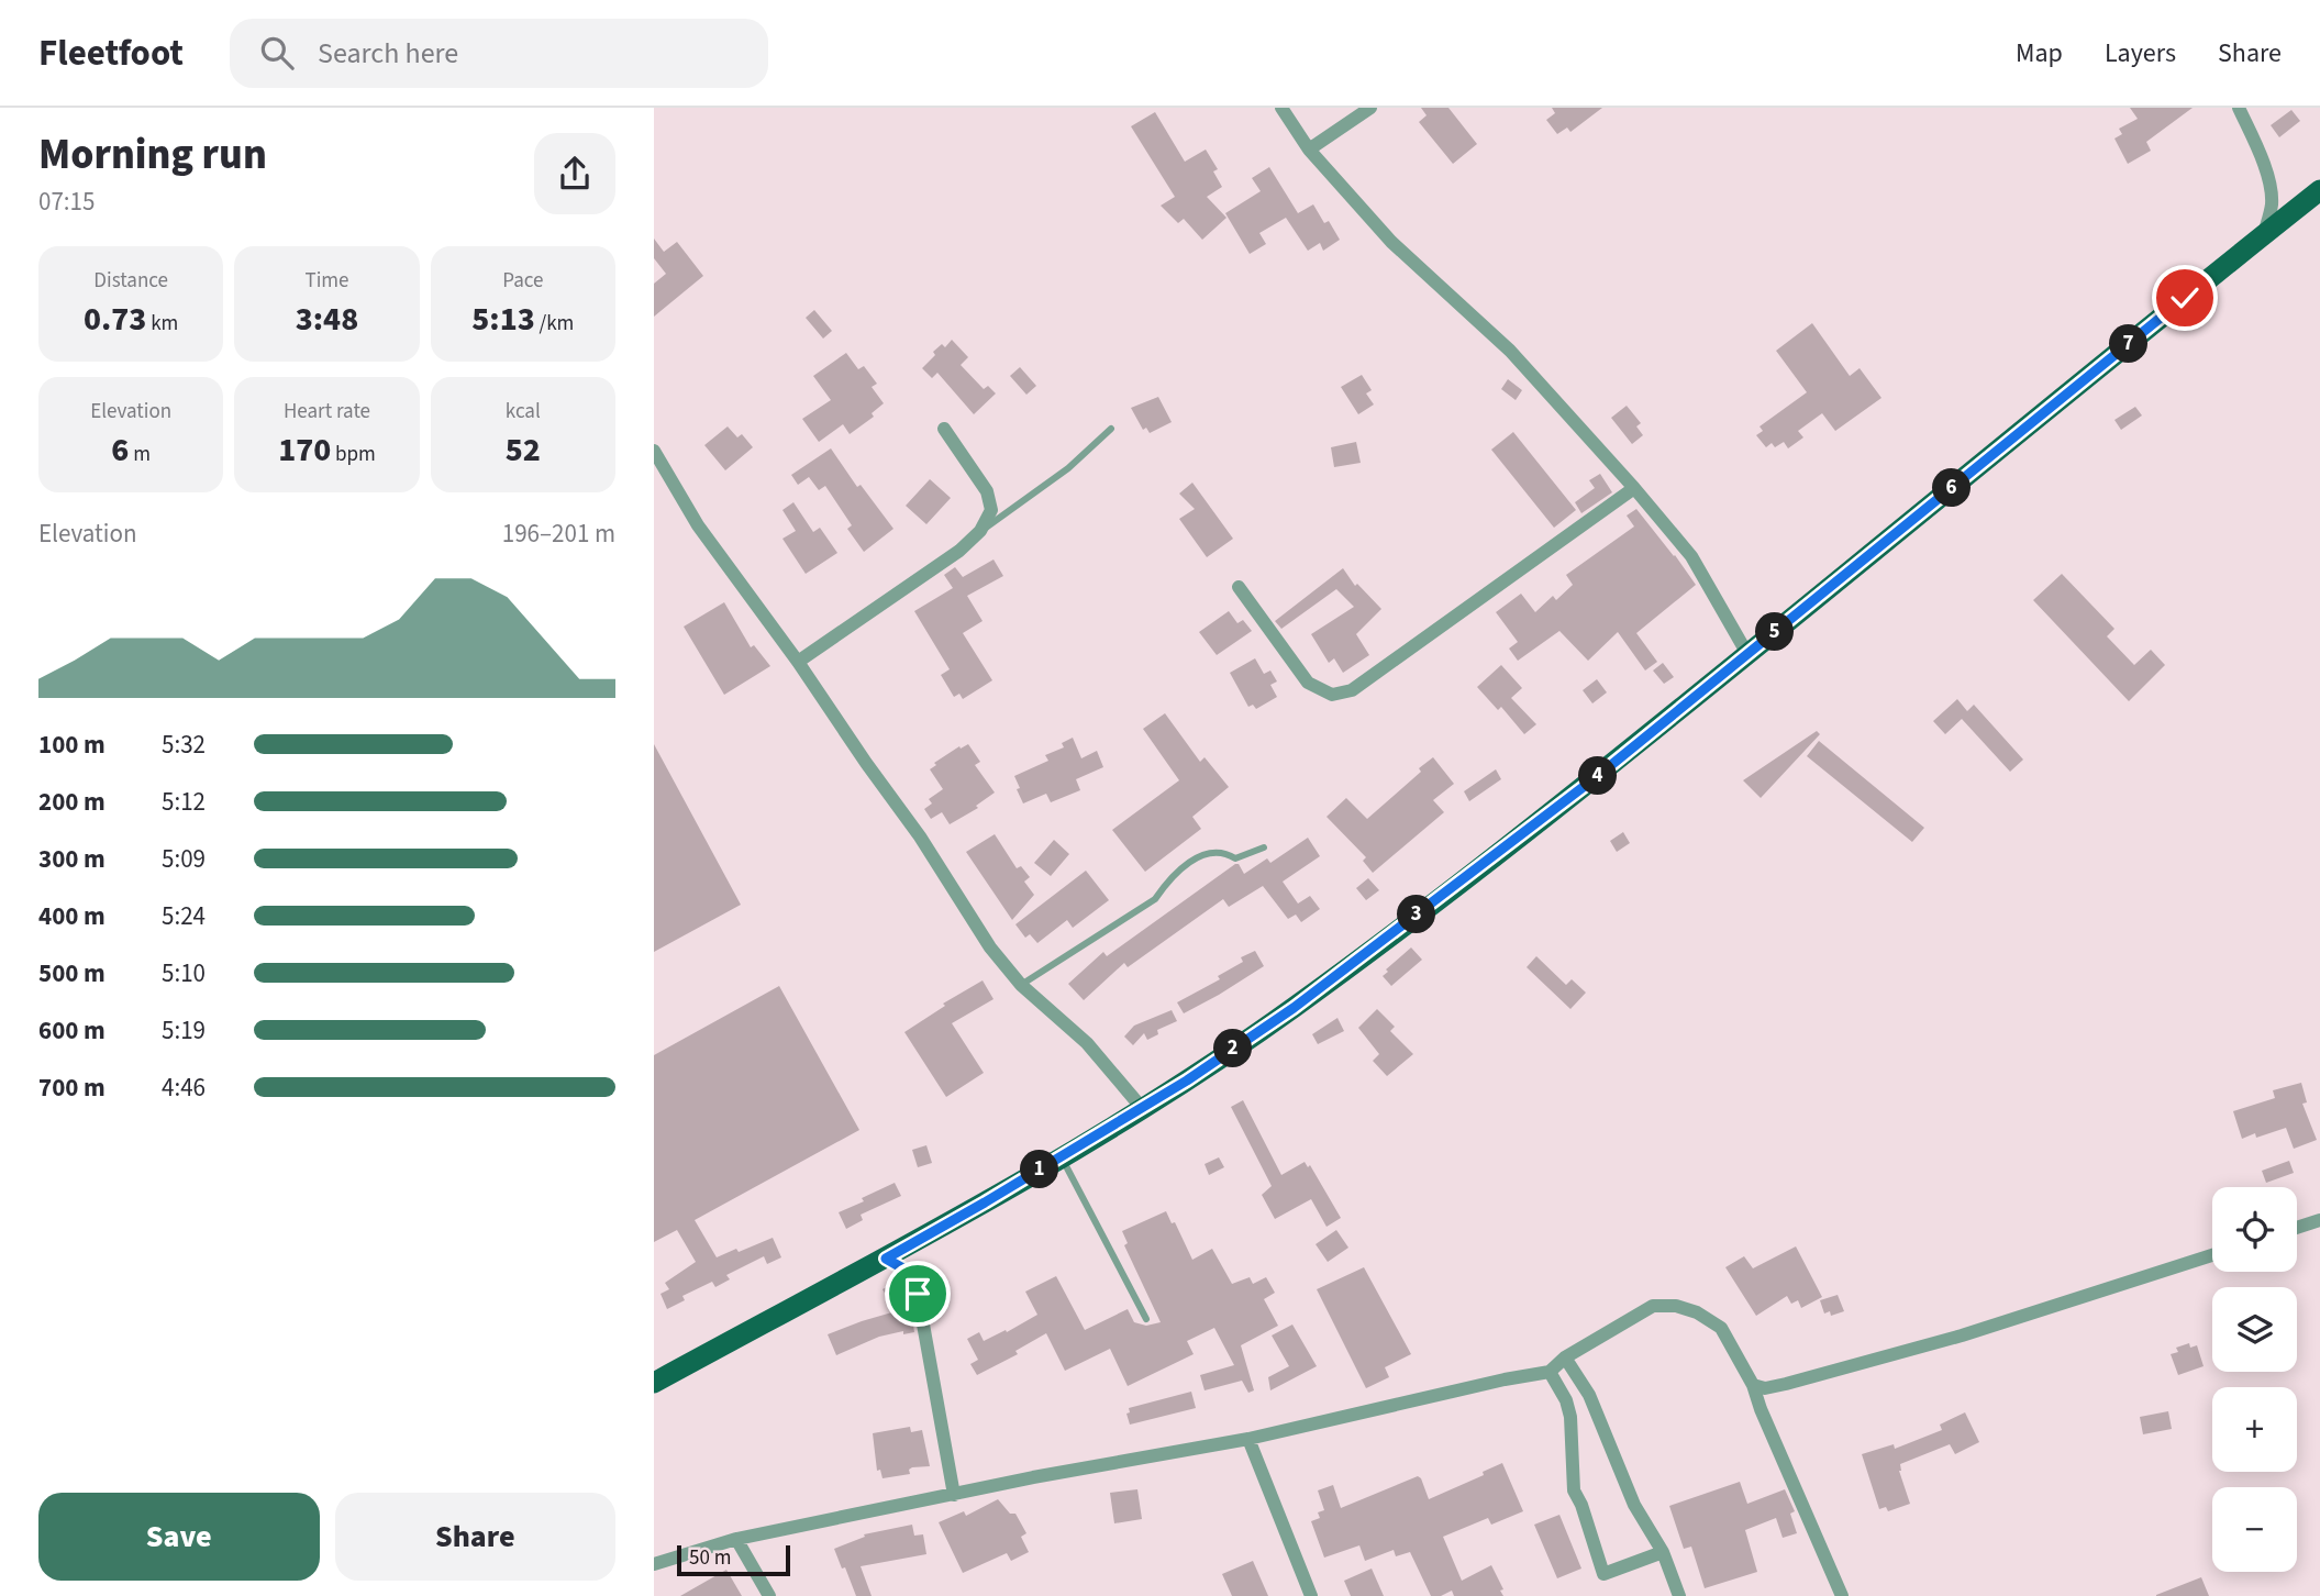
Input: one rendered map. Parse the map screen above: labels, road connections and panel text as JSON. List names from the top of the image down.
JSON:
{
  "scale_bar": "50 m",
  "page": {
    "header": "Fleetfoot",
    "search": "Search here",
    "nav": ["Map", "Layers", "Share"],
    "heading": ["Morning run", "07:15"],
    "stats": [
      ["Distance", "0.73 km"],
      ["Time", "3:48"],
      ["Pace", "5:13 /km"],
      ["Elevation", "6 m"],
      ["Heart rate", "170 bpm"],
      ["kcal", "52"]
    ],
    "pins": [
      "7",
      "6",
      "5",
      "4",
      "3",
      "2",
      "1"
    ],
    "chart": ["Elevation", "196–201 m"],
    "list": [
      {
        "name": "100 m",
        "note": "5:32"
      },
      {
        "name": "200 m",
        "note": "5:12"
      },
      {
        "name": "300 m",
        "note": "5:09"
      },
      {
        "name": "400 m",
        "note": "5:24"
      },
      {
        "name": "500 m",
        "note": "5:10"
      },
      {
        "name": "600 m",
        "note": "5:19"
      },
      {
        "name": "700 m",
        "note": "4:46"
      }
    ],
    "map_buttons": ["+", "−"],
    "buttons": ["Save", "Share"],
    "scale": "50 m"
  }
}
